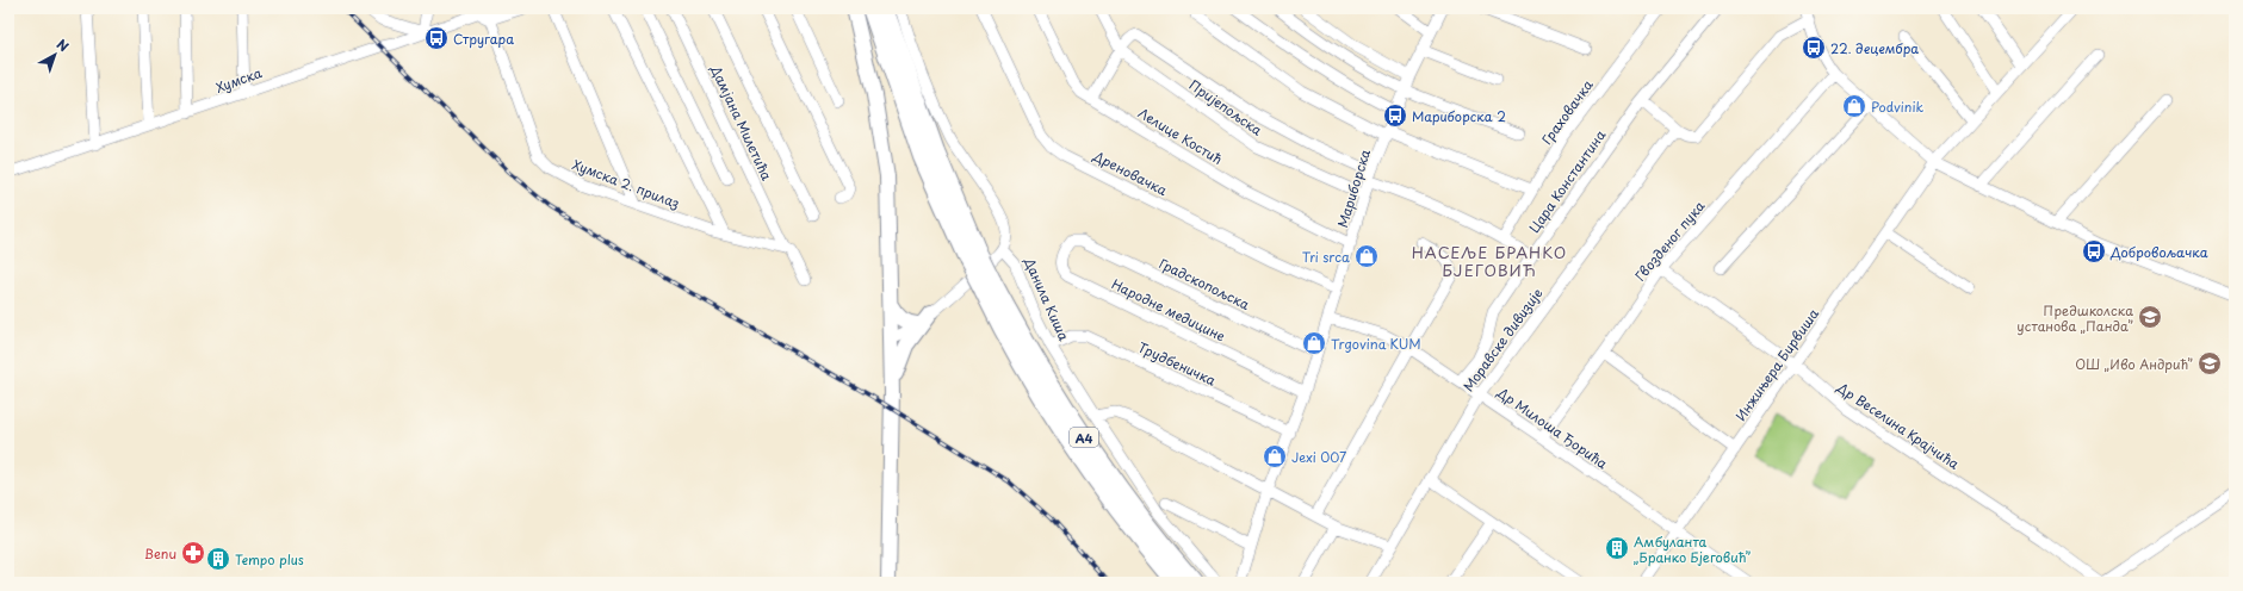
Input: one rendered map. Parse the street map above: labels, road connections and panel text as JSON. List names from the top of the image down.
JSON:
{
  "streets": {
    "highway": ["A4"],
    "street": [
      "Хумска",
      "Пријепољска",
      "Граховачка",
      "Дамјана Милетића",
      "Лелице Костић",
      "Дреновачка",
      "Цара Константина",
      "Хумска 2. прилаз",
      "Мариборска",
      "Гвозденог пука",
      "Градскопољска",
      "Данила Киша",
      "Народне медицине",
      "Моравске дивизије",
      "Трудбеничка",
      "Инжињера Бирвиша",
      "Др Веселина Крајчића",
      "Др Милоша Ђорића"
    ]
  },
  "crossings": [
    ["Пријепољска", "Мариборска"],
    ["Дамјана Милетића", "Хумска 2. прилаз"],
    ["Лелице Костић", "Мариборска"],
    ["Дреновачка", "Мариборска"],
    ["Цара Константина", "Др Милоша Ђорића"],
    ["Мариборска", "Градскопољска"],
    ["Мариборска", "Народне медицине"],
    ["Мариборска", "Трудбеничка"],
    ["Мариборска", "Др Милоша Ђорића"],
    ["Гвозденог пука", "Др Веселина Крајчића"],
    ["Гвозденог пука", "Др Милоша Ђорића"],
    ["Градскопољска", "Народне медицине"],
    ["Данила Киша", "Трудбеничка"],
    ["Моравске дивизије", "Др Милоша Ђорића"],
    ["Инжињера Бирвиша", "Др Веселина Крајчића"],
    ["Инжињера Бирвиша", "Др Милоша Ђорића"]
  ],
  "districts": ["НАСЕЉЕ БРАНКО БЈЕГОВИЋ"],
  "places": {
    "bus stop": [
      "Стругара",
      "22. децембра",
      "Мариборска 2",
      "Добровољачка"
    ],
    "shop": [
      "Podvinik",
      "Tri srca",
      "Trgovina KUM",
      "Jexi 007"
    ],
    "school or university": ["Предшколска установа „Панда”", "ОШ „Иво Андрић”"],
    "building": ["Амбуланта „Бранко Бјеговић”", "Tempo plus"],
    "pharmacy": ["Benu"]
  },
  "north": "top right"
}
